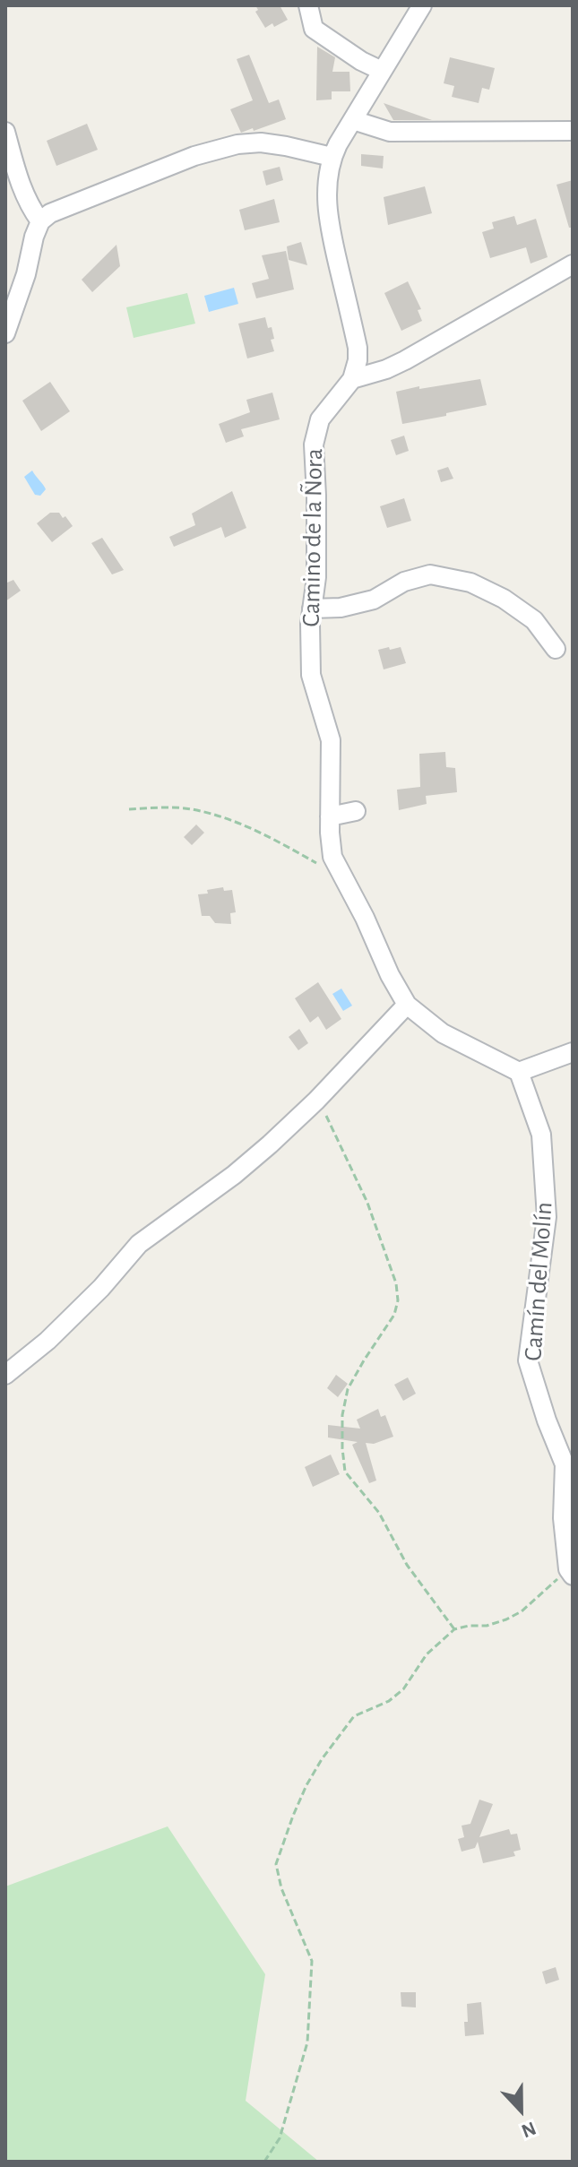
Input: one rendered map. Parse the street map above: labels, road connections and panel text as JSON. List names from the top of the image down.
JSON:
{
  "streets": {
    "street": ["Camino de la Ñora", "Camín del Molín"]
  },
  "north": "bottom"
}
